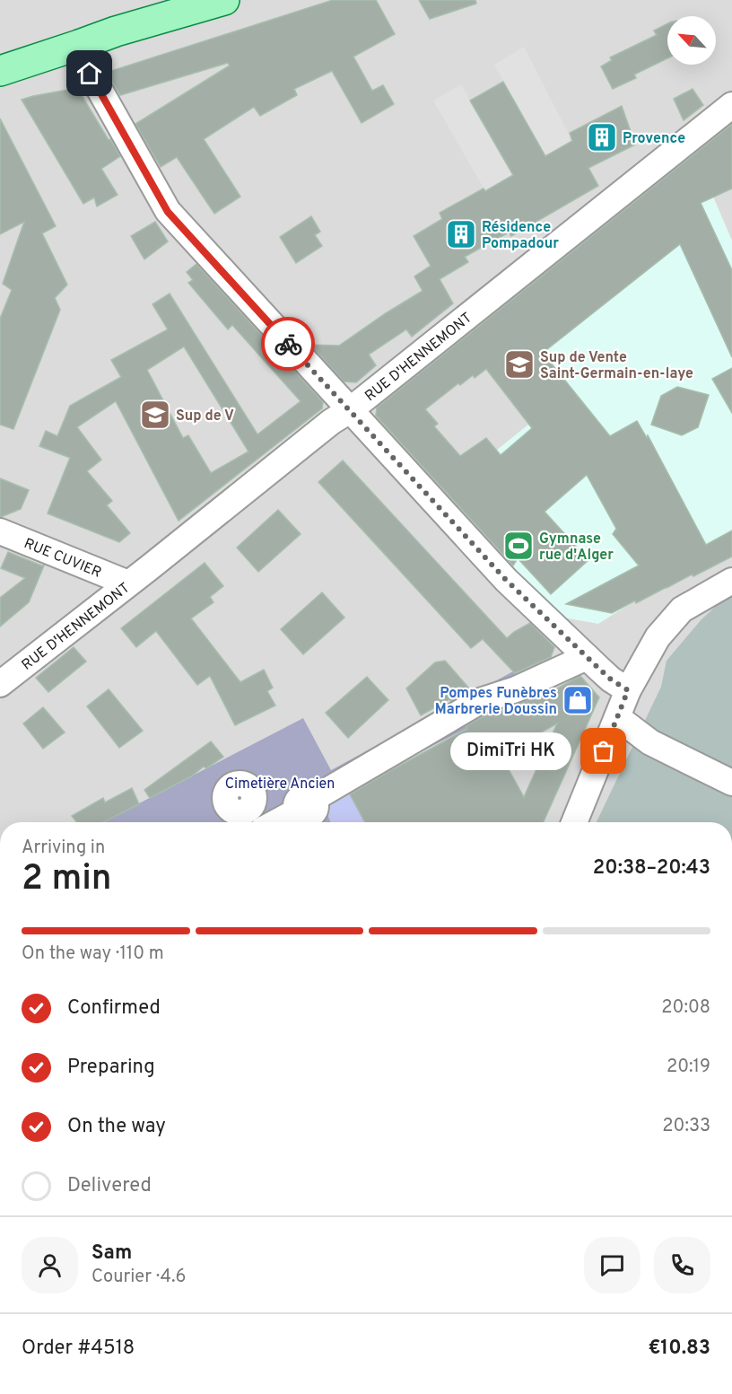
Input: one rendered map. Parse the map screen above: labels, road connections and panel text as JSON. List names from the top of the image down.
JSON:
{
  "streets": {
    "street": ["RUE D'HENNEMONT", "RUE CUVIER"]
  },
  "crossings": [
    ["RUE D'HENNEMONT", "RUE CUVIER"]
  ],
  "parks": ["Cimetière Ancien"],
  "places": {
    "building": ["Provence", "Résidence Pompadour"],
    "school or university": ["Sup de Vente Saint-Germain-en-laye", "Sup de V"],
    "sports": ["Gymnase rue d'Alger"],
    "shop": ["Pompes Funèbres Marbrerie Doussin"],
    "other": ["DimiTri HK"]
  },
  "north": "top left",
  "page": {
    "bubble": "DimiTri HK",
    "heading": ["2 min", "Arriving in", "20:38–20:43"],
    "panel": [
      "Sam",
      "Courier · 4.6",
      "Order #4518",
      "€10.83"
    ],
    "bar": "On the way · 110 m",
    "list": [
      ["Confirmed", "20:08"],
      ["Preparing", "20:19"],
      ["On the way", "20:33"],
      "Delivered"
    ]
  }
}
